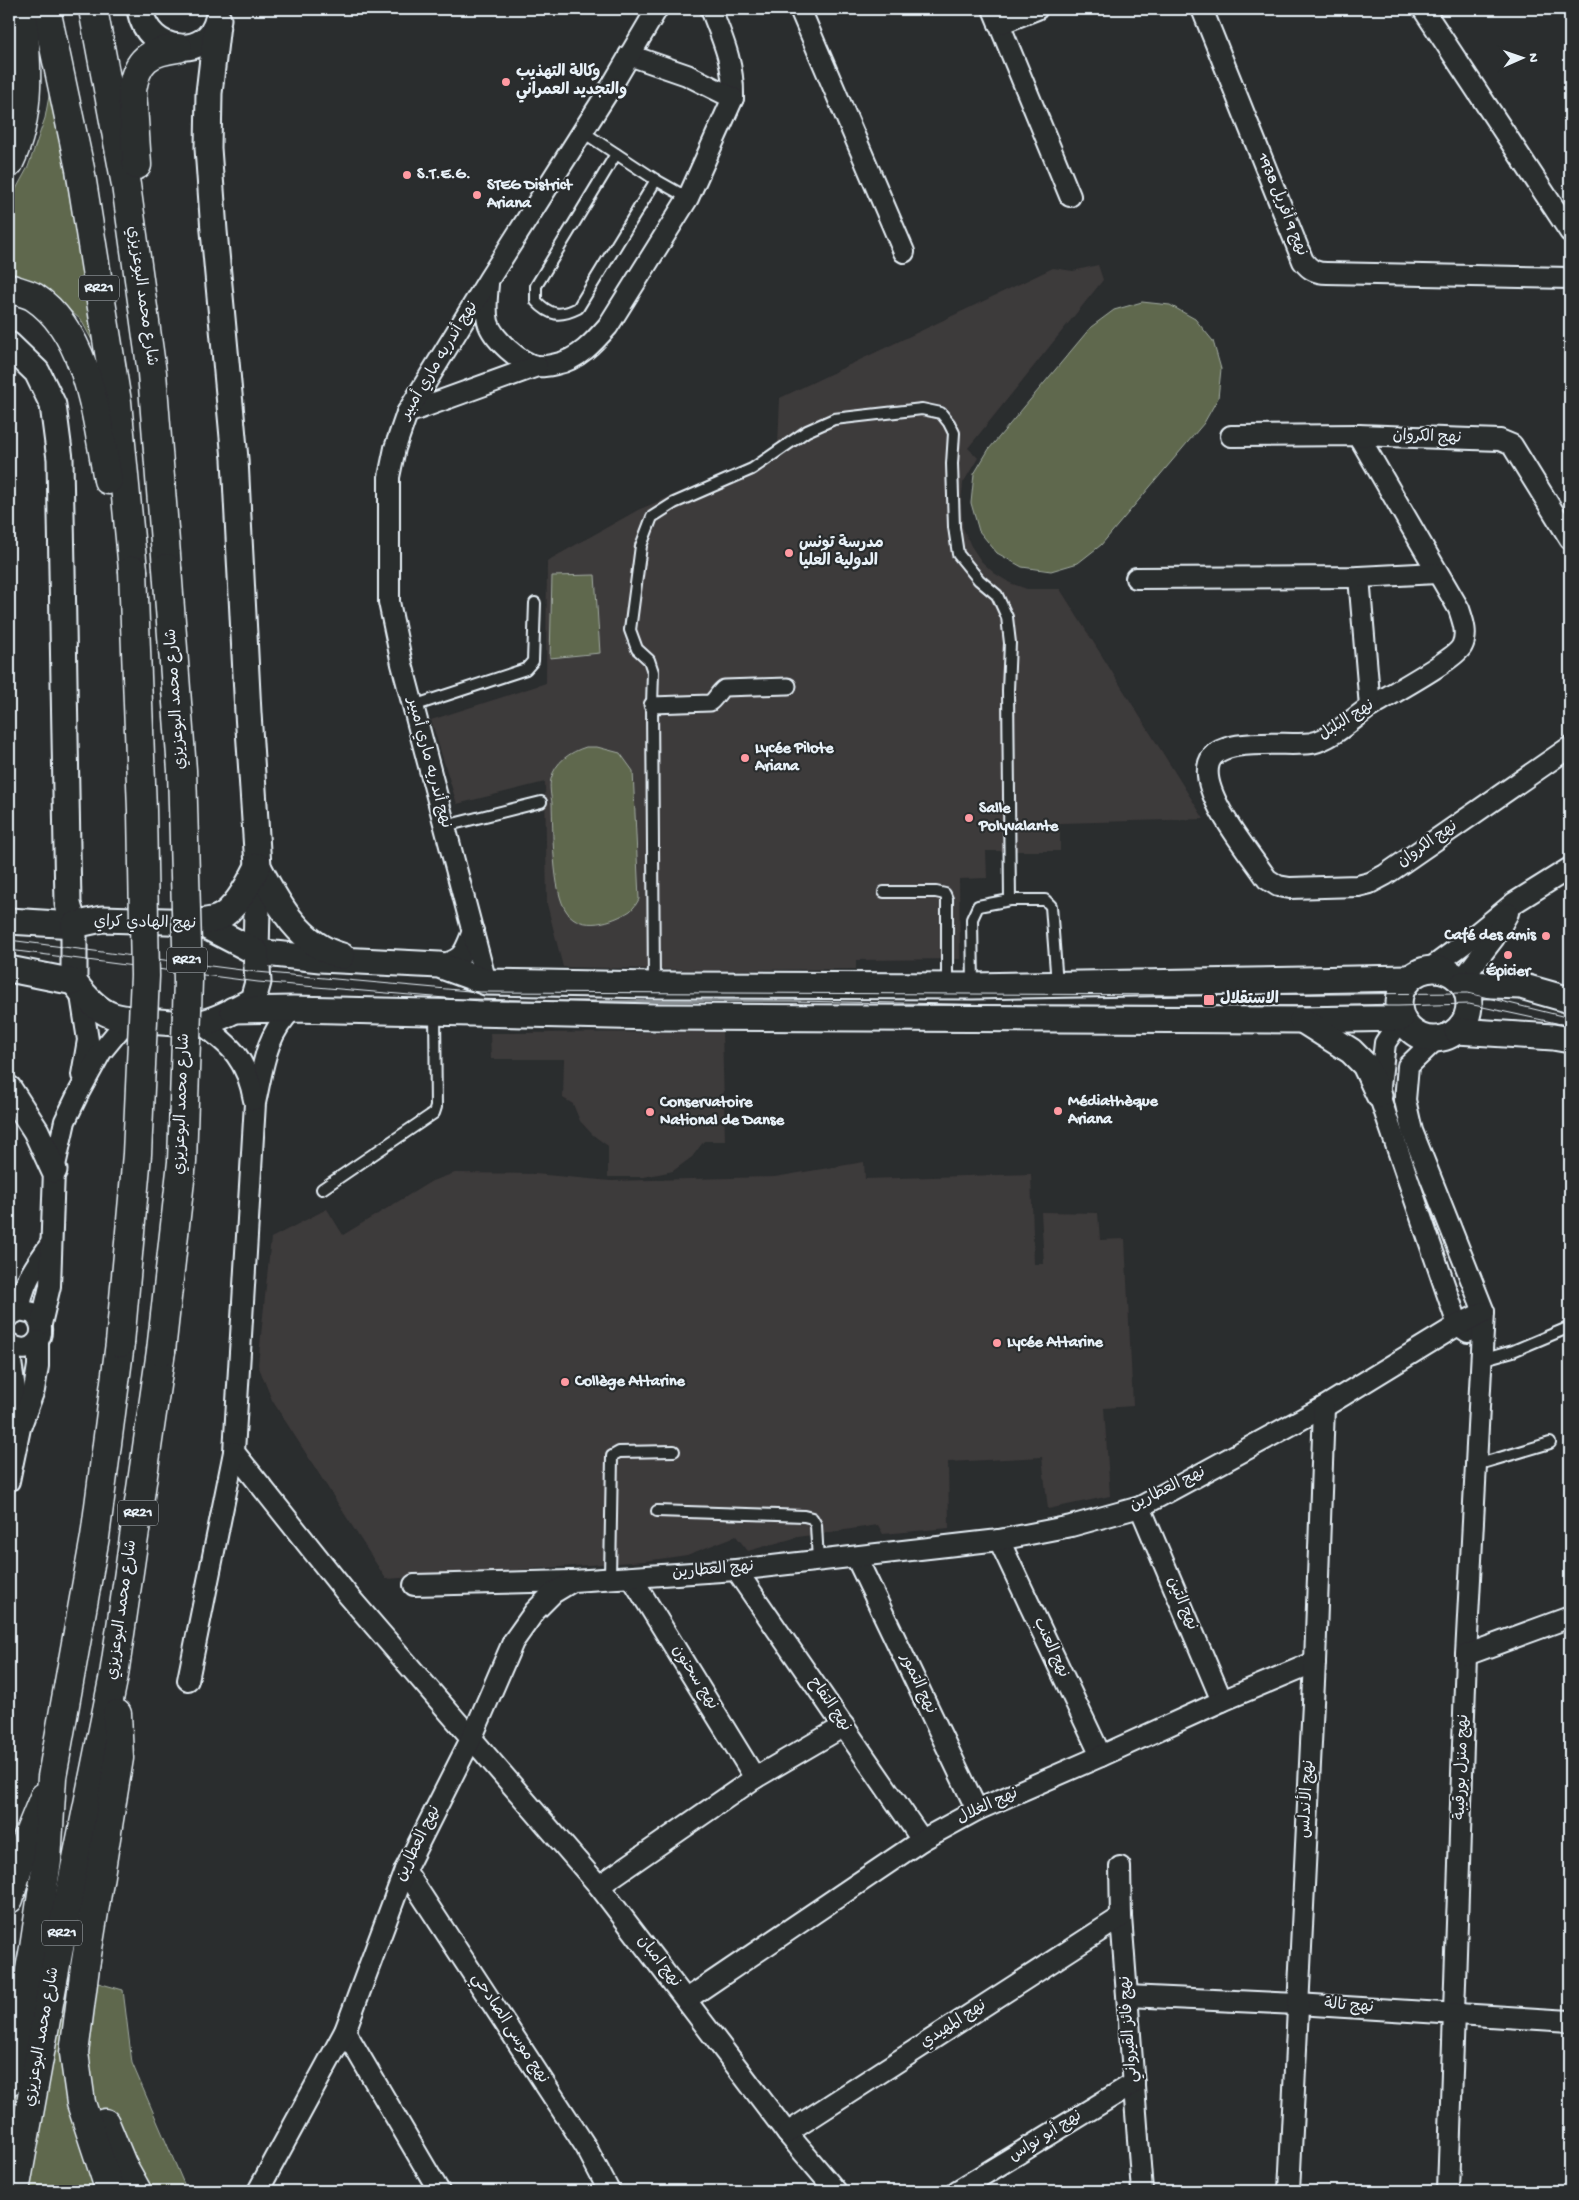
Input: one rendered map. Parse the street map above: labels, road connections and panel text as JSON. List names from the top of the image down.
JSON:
{
  "streets": {
    "highway": ["RR21", "شارع محمد البوعزيزي"],
    "street": [
      "نهج 9 أفريل 1938",
      "نهج أندريه ماري أمبير",
      "نهج الكروان",
      "نهج البلبل",
      "نهج الهادي كراي",
      "نهج العطارين",
      "نهج التين",
      "نهج العنب",
      "نهج سحنون",
      "نهج التمور",
      "نهج التفاح",
      "نهج منزل بورقيبة",
      "نهج الأندلس",
      "نهج الغلال",
      "نهج امبان",
      "نهج تالة",
      "نهج المهيدي",
      "نهج موسى الصادحي",
      "نهج فائز القيرواني",
      "نهج أبو نواس"
    ]
  },
  "crossings": [
    ["نهج الكروان", "نهج البلبل"],
    ["نهج العطارين", "نهج التين"],
    ["نهج العطارين", "نهج العنب"],
    ["نهج العطارين", "نهج سحنون"],
    ["نهج العطارين", "نهج التمور"],
    ["نهج العطارين", "نهج التفاح"],
    ["نهج العطارين", "نهج منزل بورقيبة"],
    ["نهج العطارين", "نهج الأندلس"],
    ["نهج العطارين", "نهج امبان"],
    ["نهج العطارين", "نهج موسى الصادحي"],
    ["نهج التين", "نهج الغلال"],
    ["نهج العنب", "نهج الغلال"],
    ["نهج التمور", "نهج الغلال"],
    ["نهج التفاح", "نهج الغلال"],
    ["نهج منزل بورقيبة", "نهج تالة"],
    ["نهج الأندلس", "نهج الغلال"],
    ["نهج الأندلس", "نهج تالة"],
    ["نهج الغلال", "نهج امبان"],
    ["نهج امبان", "نهج المهيدي"],
    ["نهج تالة", "نهج فائز القيرواني"],
    ["نهج المهيدي", "نهج فائز القيرواني"],
    ["نهج فائز القيرواني", "نهج أبو نواس"]
  ],
  "places": {
    "other": [
      "وكالة التهذيب والتجديد العمراني",
      "S.T.E.G.",
      "STEG District Ariana",
      "مدرسة تونس الدولية العليا",
      "Lycée Pilote Ariana",
      "Salle Polyvalante",
      "Café des amis",
      "Épicier",
      "Médiathèque Ariana",
      "Conservatoire National de Danse",
      "Lycée Attarine",
      "Collège Attarine"
    ],
    "transit": ["الاستقلال"]
  },
  "north": "right"
}
